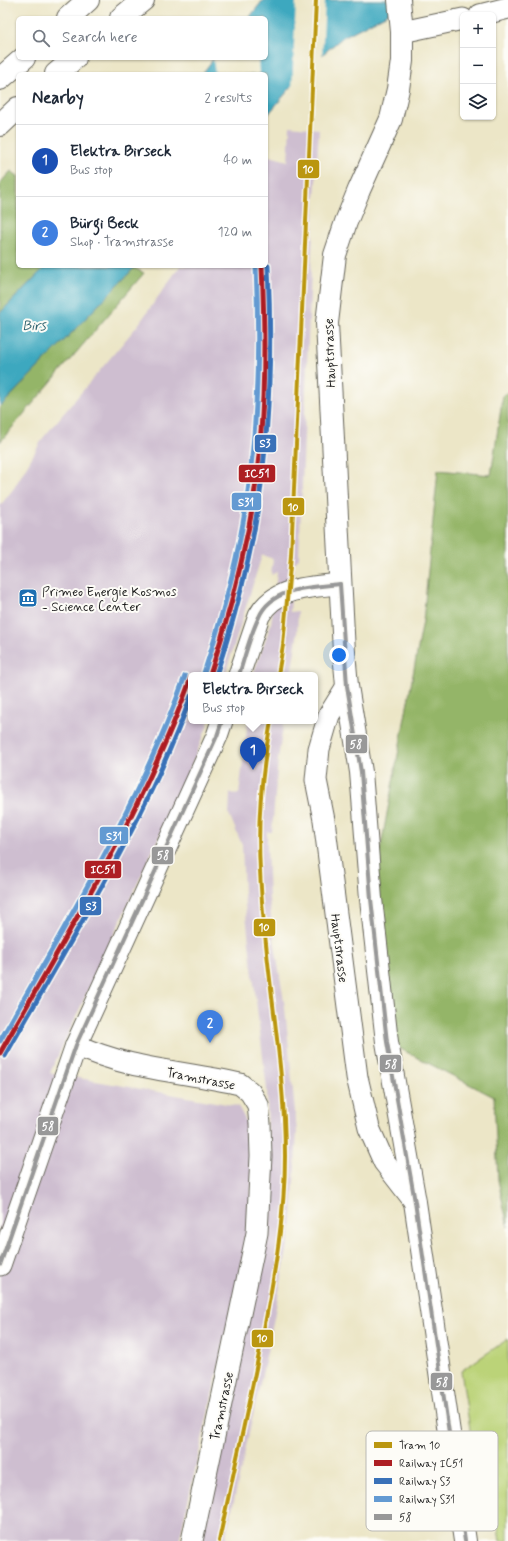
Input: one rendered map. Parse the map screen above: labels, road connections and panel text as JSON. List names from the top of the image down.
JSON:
{
  "streets": {
    "main road": ["Hauptstrasse"],
    "street": ["Tramstrasse"]
  },
  "water": ["Birs"],
  "places": {
    "museum": ["Primeo Energie Kosmos - Science Center"]
  },
  "lines": [
    "tram line 10",
    "rail line S3",
    "rail line IC51",
    "rail line S31",
    "transit line 58"
  ],
  "legend": [
    "Tram 10",
    "Railway IC51",
    "Railway S3",
    "Railway S31",
    "58"
  ],
  "page": {
    "map_buttons": ["+", "−"],
    "search": "Search here",
    "heading": ["Nearby", "2 results"],
    "list": [
      {
        "mark": "1",
        "name": "Elektra Birseck",
        "note": "Bus stop",
        "value": "40 m"
      },
      {
        "mark": "2",
        "name": "Bürgi Beck",
        "note": "Shop · Tramstrasse",
        "value": "120 m"
      }
    ],
    "popup": ["Elektra Birseck", "Bus stop"],
    "pins": ["1", "2"]
  }
}
